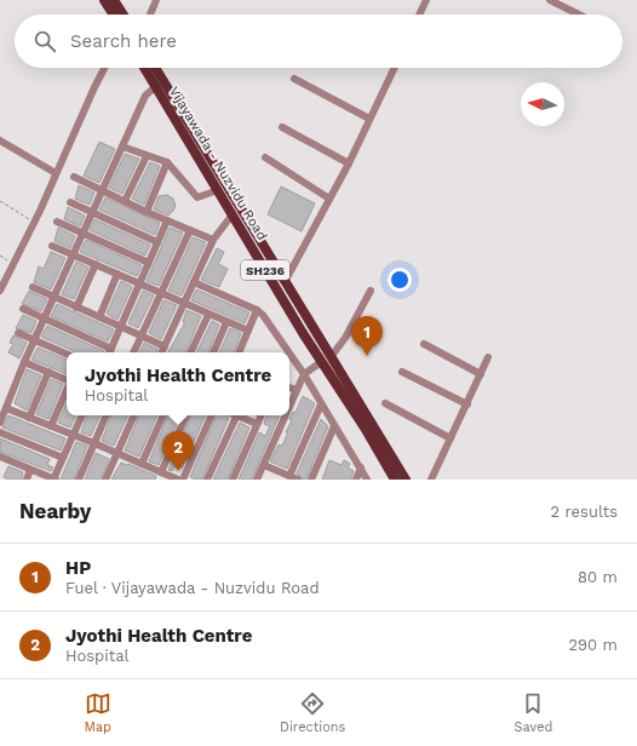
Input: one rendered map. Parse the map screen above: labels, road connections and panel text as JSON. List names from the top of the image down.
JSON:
{
  "streets": {
    "main road": ["Vijayawada - Nuzvidu Road", "SH236"]
  },
  "north": "left",
  "page": {
    "search": "Search here",
    "pins": ["1", "2"],
    "popup": ["Jyothi Health Centre", "Hospital"],
    "heading": ["Nearby", "2 results"],
    "list": [
      {
        "mark": "1",
        "name": "HP",
        "note": "Fuel · Vijayawada - Nuzvidu Road",
        "value": "80 m"
      },
      {
        "mark": "2",
        "name": "Jyothi Health Centre",
        "note": "Hospital",
        "value": "290 m"
      }
    ],
    "nav": ["Map", "Directions", "Saved"]
  }
}
